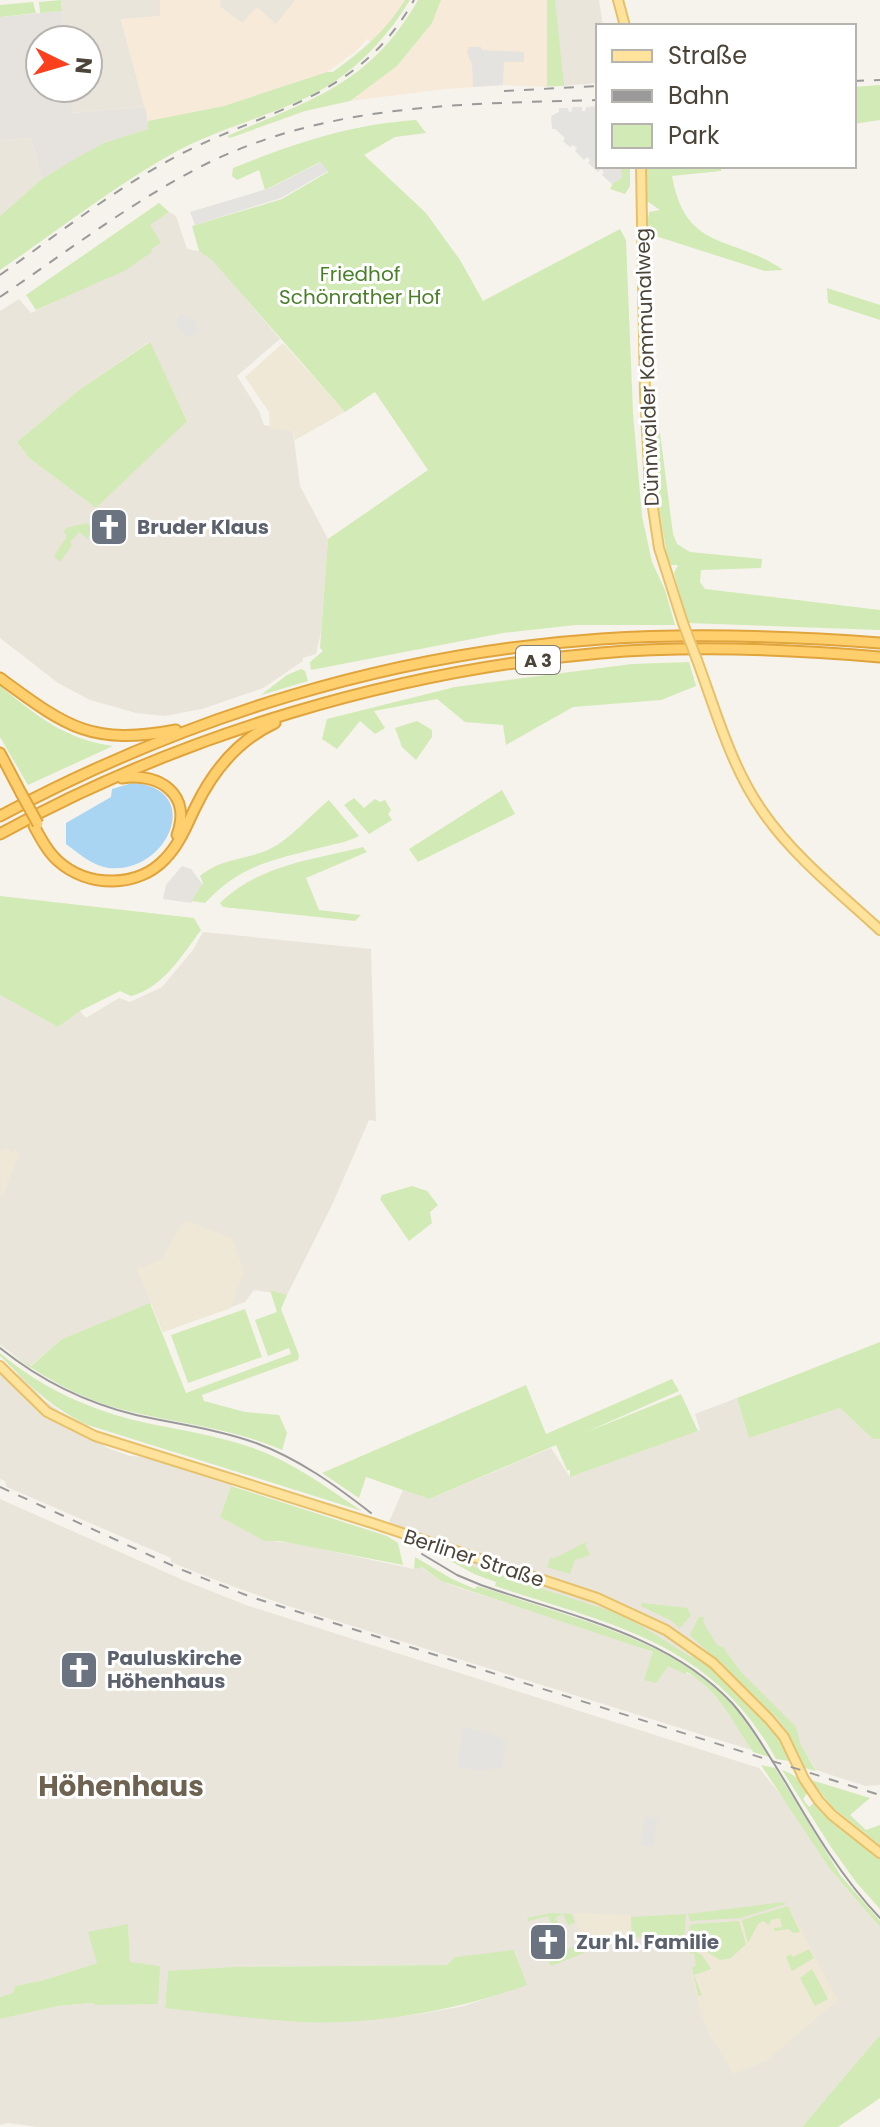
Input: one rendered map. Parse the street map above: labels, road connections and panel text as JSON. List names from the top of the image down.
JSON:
{
  "streets": {
    "highway": ["A 3"],
    "main road": ["Dünnwalder Kommunalweg", "Berliner Straße"]
  },
  "districts": ["Höhenhaus"],
  "parks": ["Friedhof Schönrather Hof"],
  "places": {
    "church": ["Bruder Klaus", "Pauluskirche Höhenhaus", "Zur hl. Familie"]
  },
  "legend": ["Straße", "Bahn", "Park"],
  "north": "right"
}
